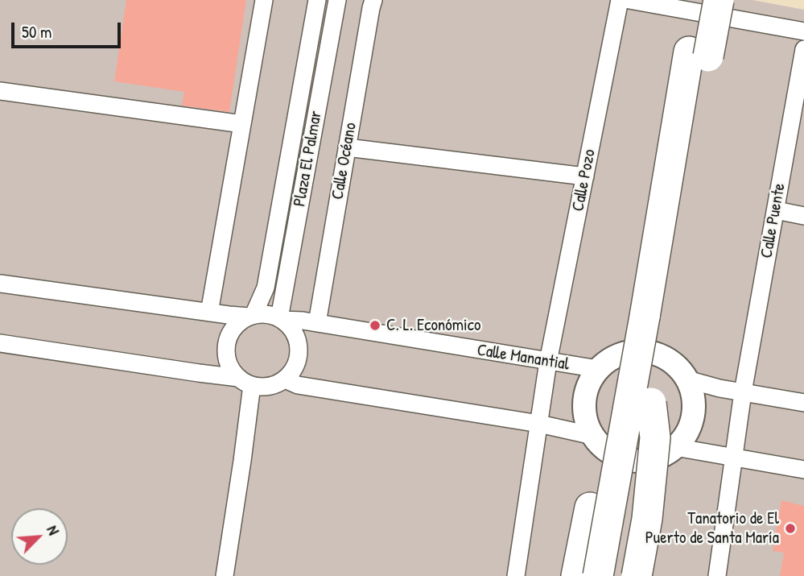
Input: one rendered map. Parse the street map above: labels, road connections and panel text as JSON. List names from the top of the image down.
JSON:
{
  "streets": {
    "street": [
      "Plaza El Palmar",
      "Calle Océano",
      "Calle Pozo",
      "Calle Puente",
      "Calle Manantial"
    ]
  },
  "crossings": [
    ["Plaza El Palmar", "Calle Manantial"],
    ["Calle Océano", "Calle Manantial"],
    ["Calle Pozo", "Calle Manantial"]
  ],
  "places": ["C. L. Económico", "Tanatorio de El Puerto de Santa María"],
  "scale_bar": "50 m",
  "north": "top right"
}
